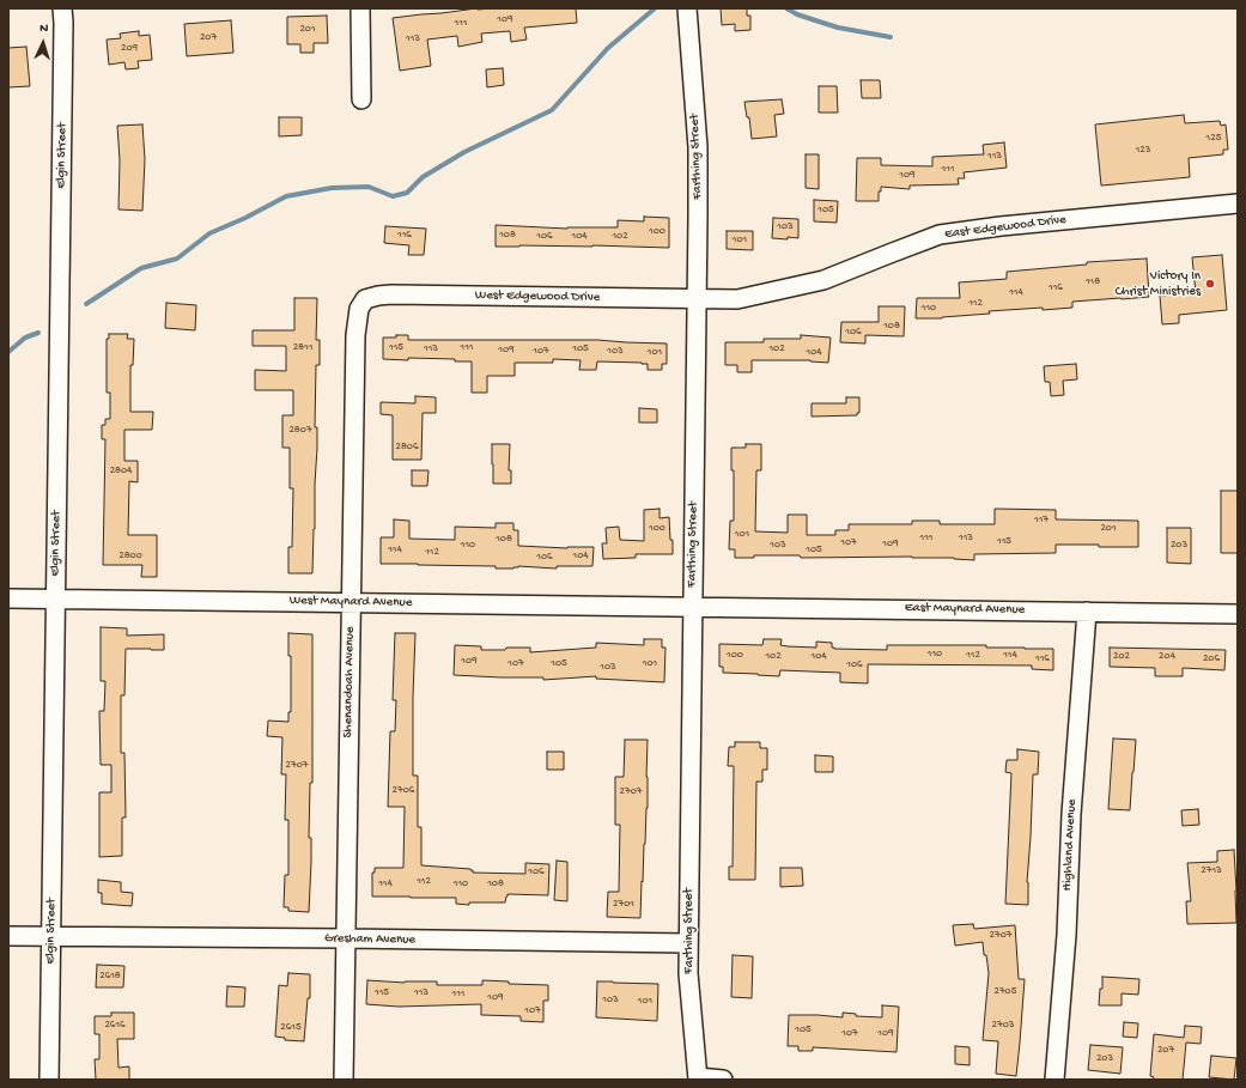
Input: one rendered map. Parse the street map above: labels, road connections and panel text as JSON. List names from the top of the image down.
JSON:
{
  "streets": {
    "street": [
      "Elgin Street",
      "Farthing Street",
      "East Edgewood Drive",
      "West Edgewood Drive",
      "West Maynard Avenue",
      "East Maynard Avenue",
      "Shenandoah Avenue",
      "Highland Avenue",
      "Gresham Avenue"
    ]
  },
  "crossings": [
    ["Elgin Street", "West Maynard Avenue"],
    ["Elgin Street", "Gresham Avenue"],
    ["Farthing Street", "East Edgewood Drive"],
    ["Farthing Street", "West Edgewood Drive"],
    ["Farthing Street", "West Maynard Avenue"],
    ["Farthing Street", "East Maynard Avenue"],
    ["Farthing Street", "Gresham Avenue"],
    ["East Edgewood Drive", "West Edgewood Drive"],
    ["West Edgewood Drive", "Shenandoah Avenue"],
    ["West Maynard Avenue", "East Maynard Avenue"],
    ["West Maynard Avenue", "Shenandoah Avenue"],
    ["East Maynard Avenue", "Highland Avenue"],
    ["Shenandoah Avenue", "Gresham Avenue"]
  ],
  "places": ["Victory In Christ Ministries"],
  "house_numbers": [
    "109",
    "111",
    "201",
    "207",
    "113",
    "209",
    "125",
    "123",
    "113",
    "111",
    "109",
    "105",
    "103",
    "100",
    "116",
    "108",
    "106",
    "104",
    "102",
    "101",
    "118",
    "116",
    "114",
    "112",
    "110",
    "108",
    "106",
    "2811",
    "115",
    "111",
    "113",
    "105",
    "102",
    "109",
    "107",
    "103",
    "101",
    "104",
    "2807",
    "2806",
    "2804",
    "117",
    "100",
    "201",
    "101",
    "111",
    "113",
    "108",
    "115",
    "107",
    "109",
    "110",
    "103",
    "203",
    "114",
    "105",
    "112",
    "2800",
    "104",
    "106",
    "110",
    "100",
    "112",
    "114",
    "102",
    "104",
    "202",
    "204",
    "116",
    "206",
    "109",
    "107",
    "105",
    "101",
    "106",
    "103",
    "2707",
    "2706",
    "2707",
    "2713",
    "106",
    "112",
    "114",
    "110",
    "108",
    "2701",
    "2707",
    "2618",
    "2705",
    "115",
    "113",
    "111",
    "109",
    "103",
    "101",
    "107",
    "2616",
    "2703",
    "2615",
    "105",
    "107",
    "109",
    "207",
    "203"
  ],
  "north": "top"
}
